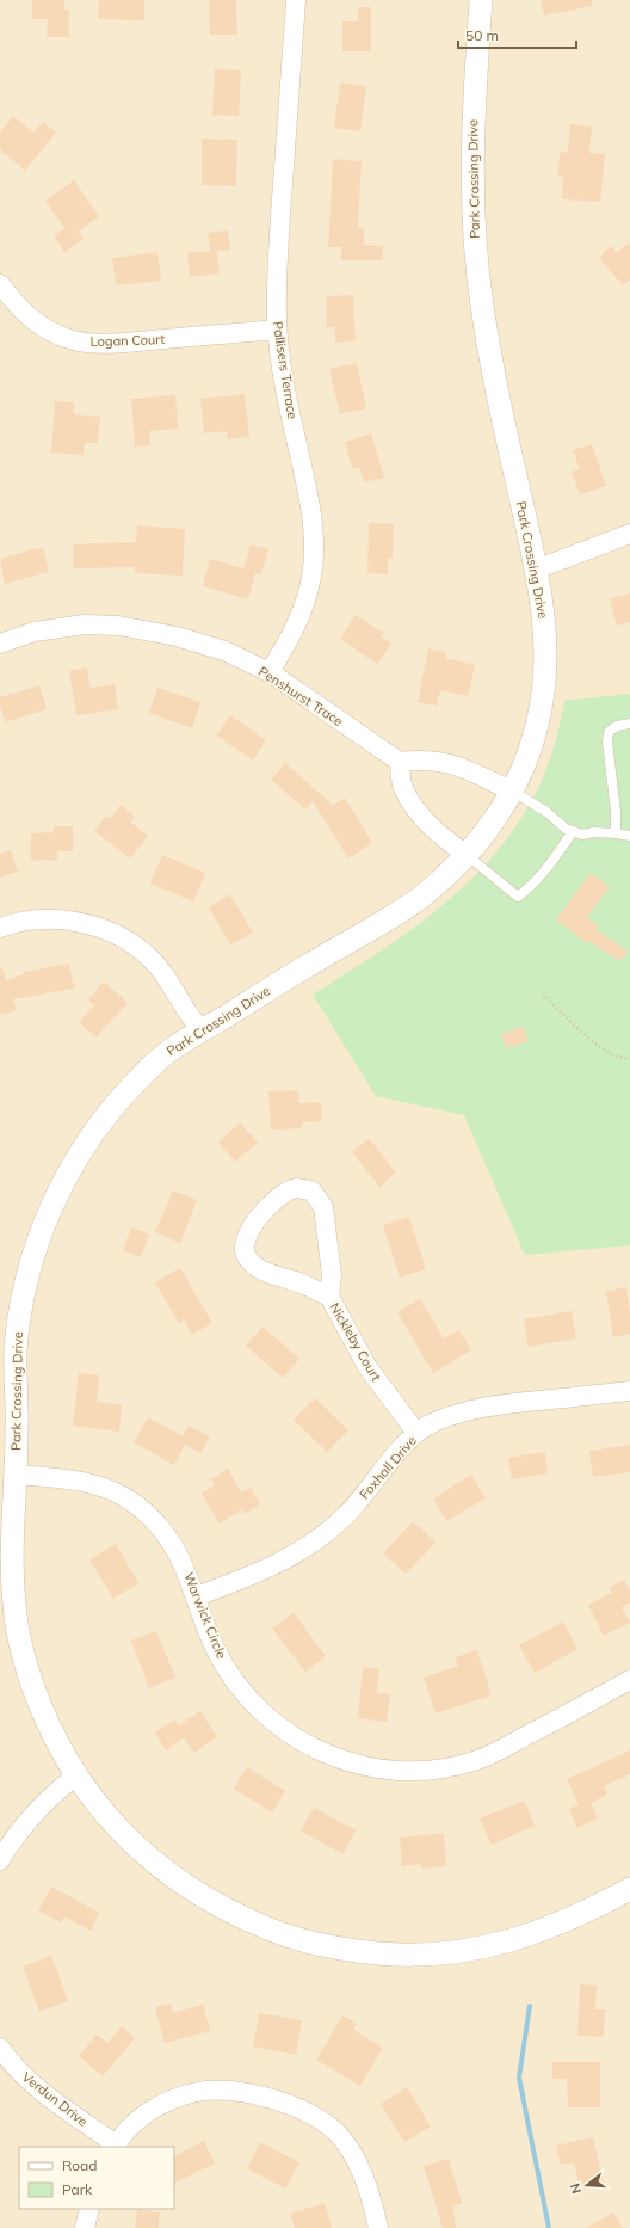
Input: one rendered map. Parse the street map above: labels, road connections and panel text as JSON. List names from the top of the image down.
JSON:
{
  "streets": {
    "street": [
      "Park Crossing Drive",
      "Logan Court",
      "Pallisers Terrace",
      "Penshurst Trace",
      "Nickleby Court",
      "Foxhall Drive",
      "Warwick Circle",
      "Verdun Drive"
    ]
  },
  "crossings": [
    ["Park Crossing Drive", "Warwick Circle"],
    ["Logan Court", "Pallisers Terrace"],
    ["Pallisers Terrace", "Penshurst Trace"],
    ["Nickleby Court", "Foxhall Drive"],
    ["Foxhall Drive", "Warwick Circle"]
  ],
  "legend": ["Road", "Park"],
  "scale_bar": "50 m",
  "north": "left"
}
